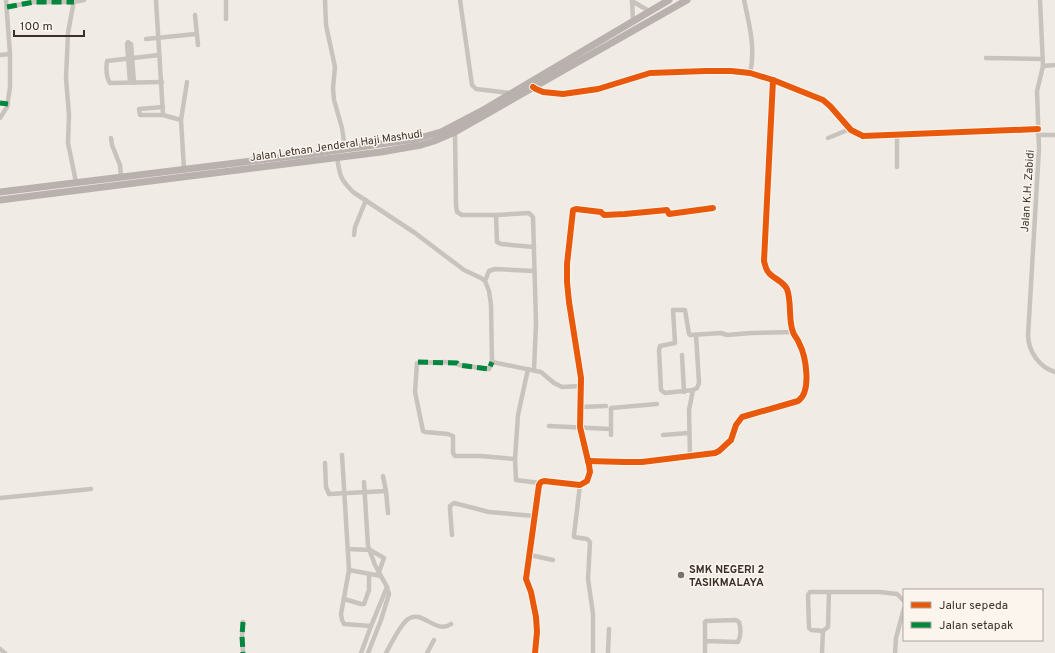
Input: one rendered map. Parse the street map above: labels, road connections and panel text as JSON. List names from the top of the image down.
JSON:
{
  "streets": {
    "main road": ["Jalan Letnan Jenderal Haji Mashudi"],
    "street": ["Jalan K.H. Zabidi"]
  },
  "places": ["SMK NEGERI 2 TASIKMALAYA"],
  "legend": ["Jalur sepeda", "Jalan setapak"],
  "scale_bar": "100 m"
}
